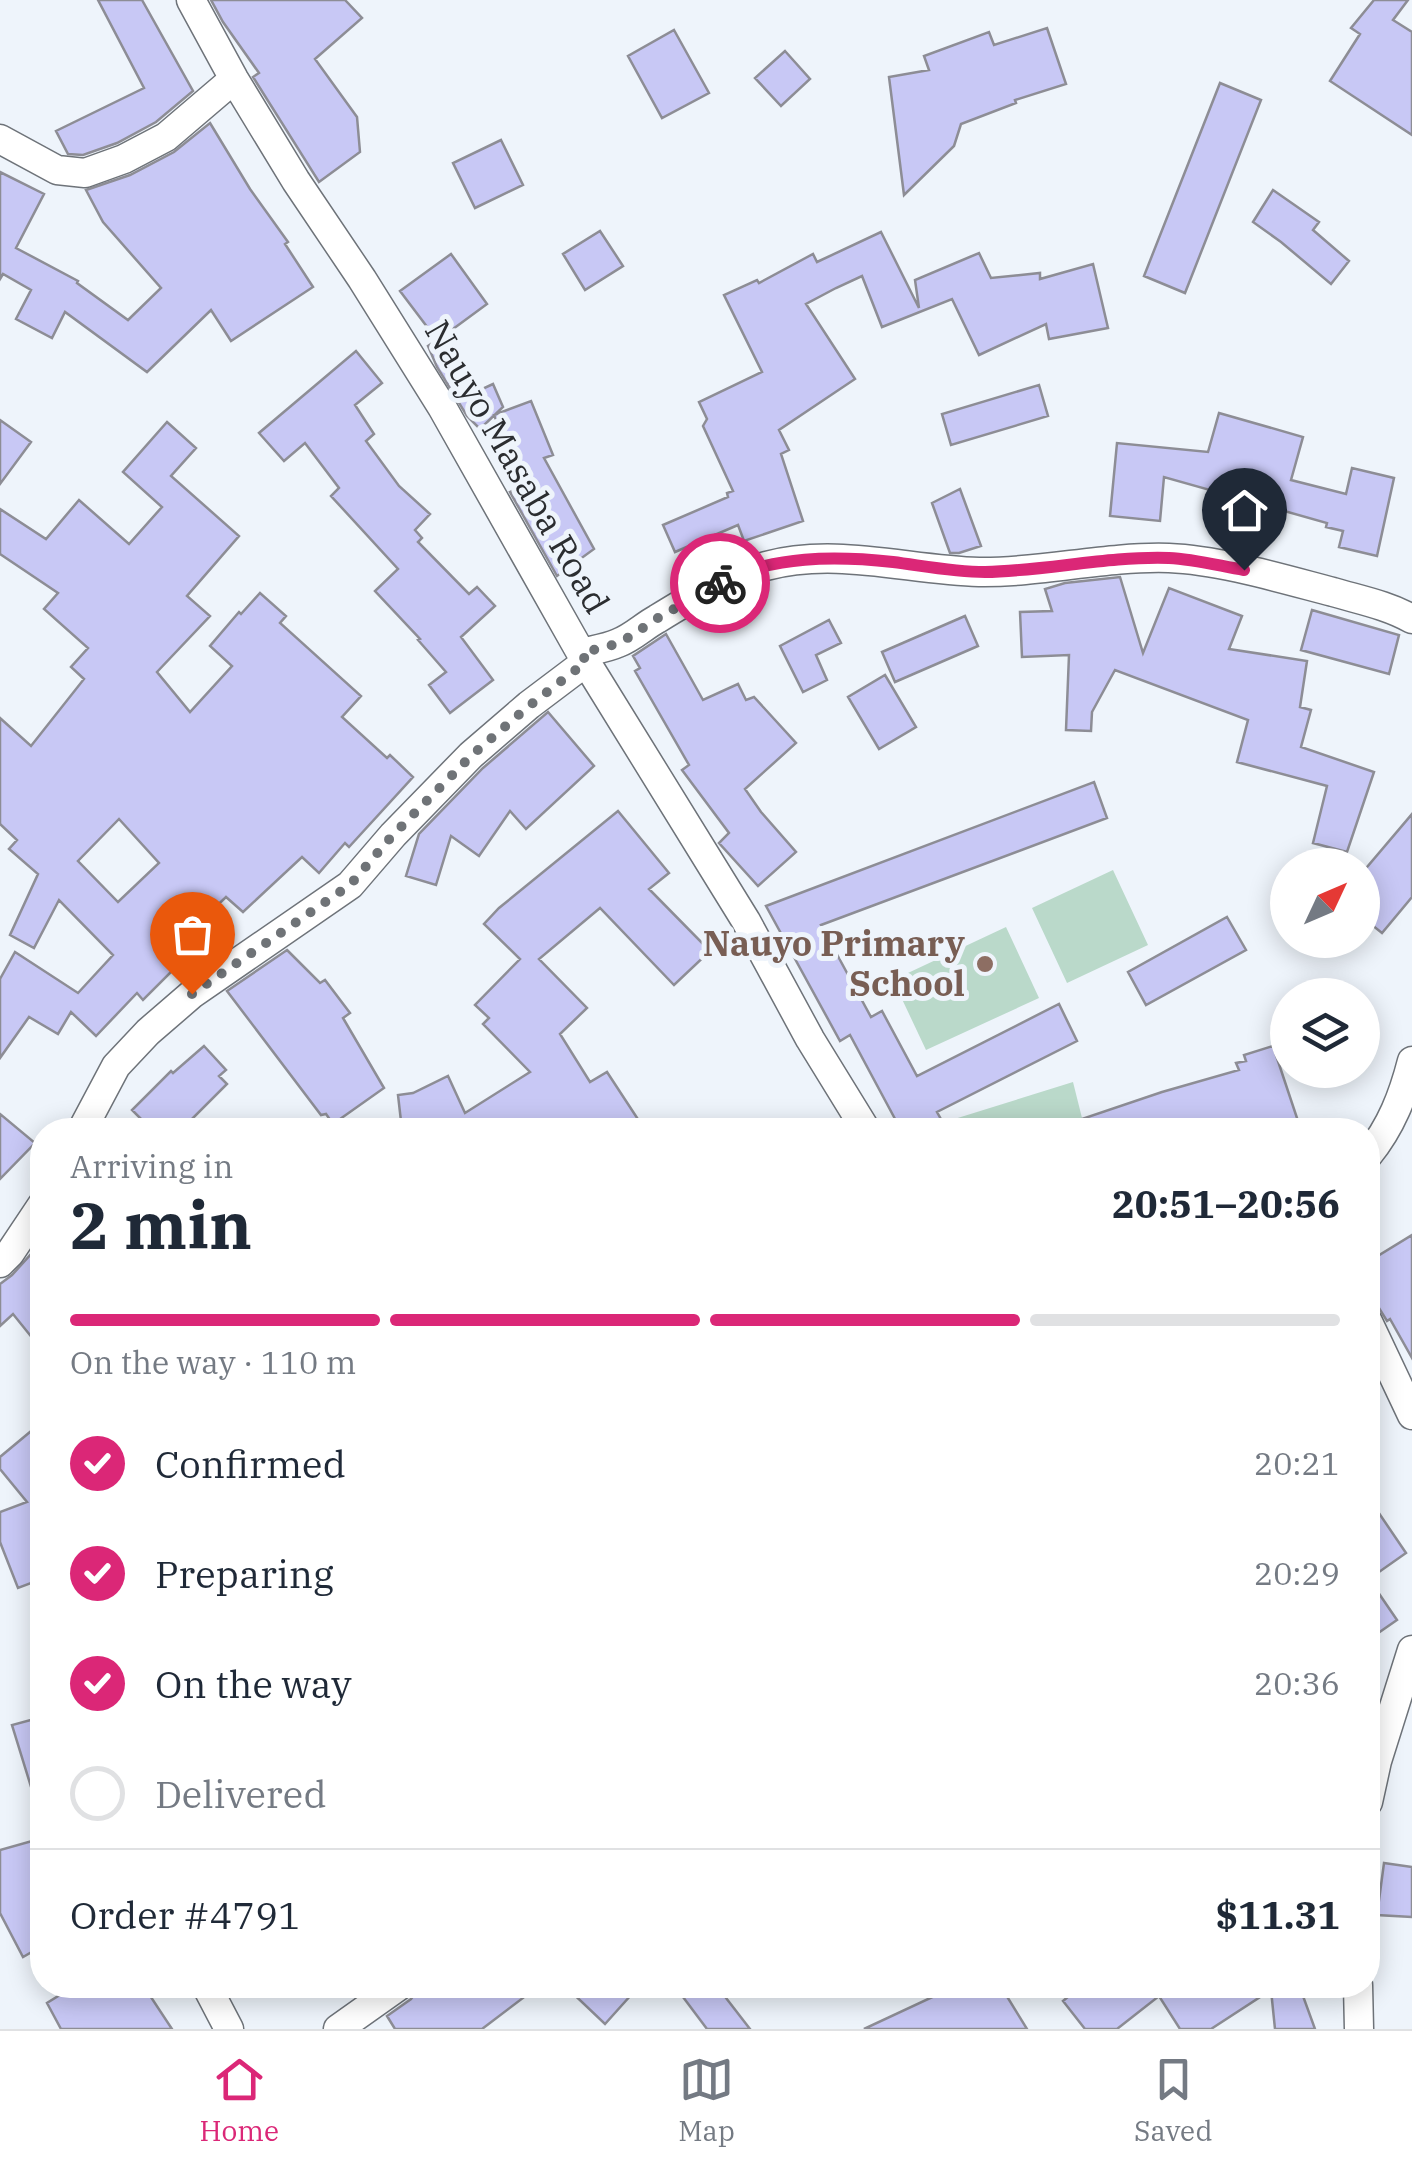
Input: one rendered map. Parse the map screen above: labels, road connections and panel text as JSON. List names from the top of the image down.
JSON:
{
  "streets": {
    "street": ["Nauyo Masaba Road"]
  },
  "places": ["Nauyo Primary School"],
  "north": "top right",
  "page": {
    "heading": ["2 min", "Arriving in", "20:51–20:56"],
    "panel": ["Order #4791", "$11.31"],
    "bar": "On the way · 110 m",
    "list": [
      ["Confirmed", "20:21"],
      ["Preparing", "20:29"],
      ["On the way", "20:36"],
      "Delivered"
    ],
    "tabs": ["Home", "Map", "Saved"]
  }
}
